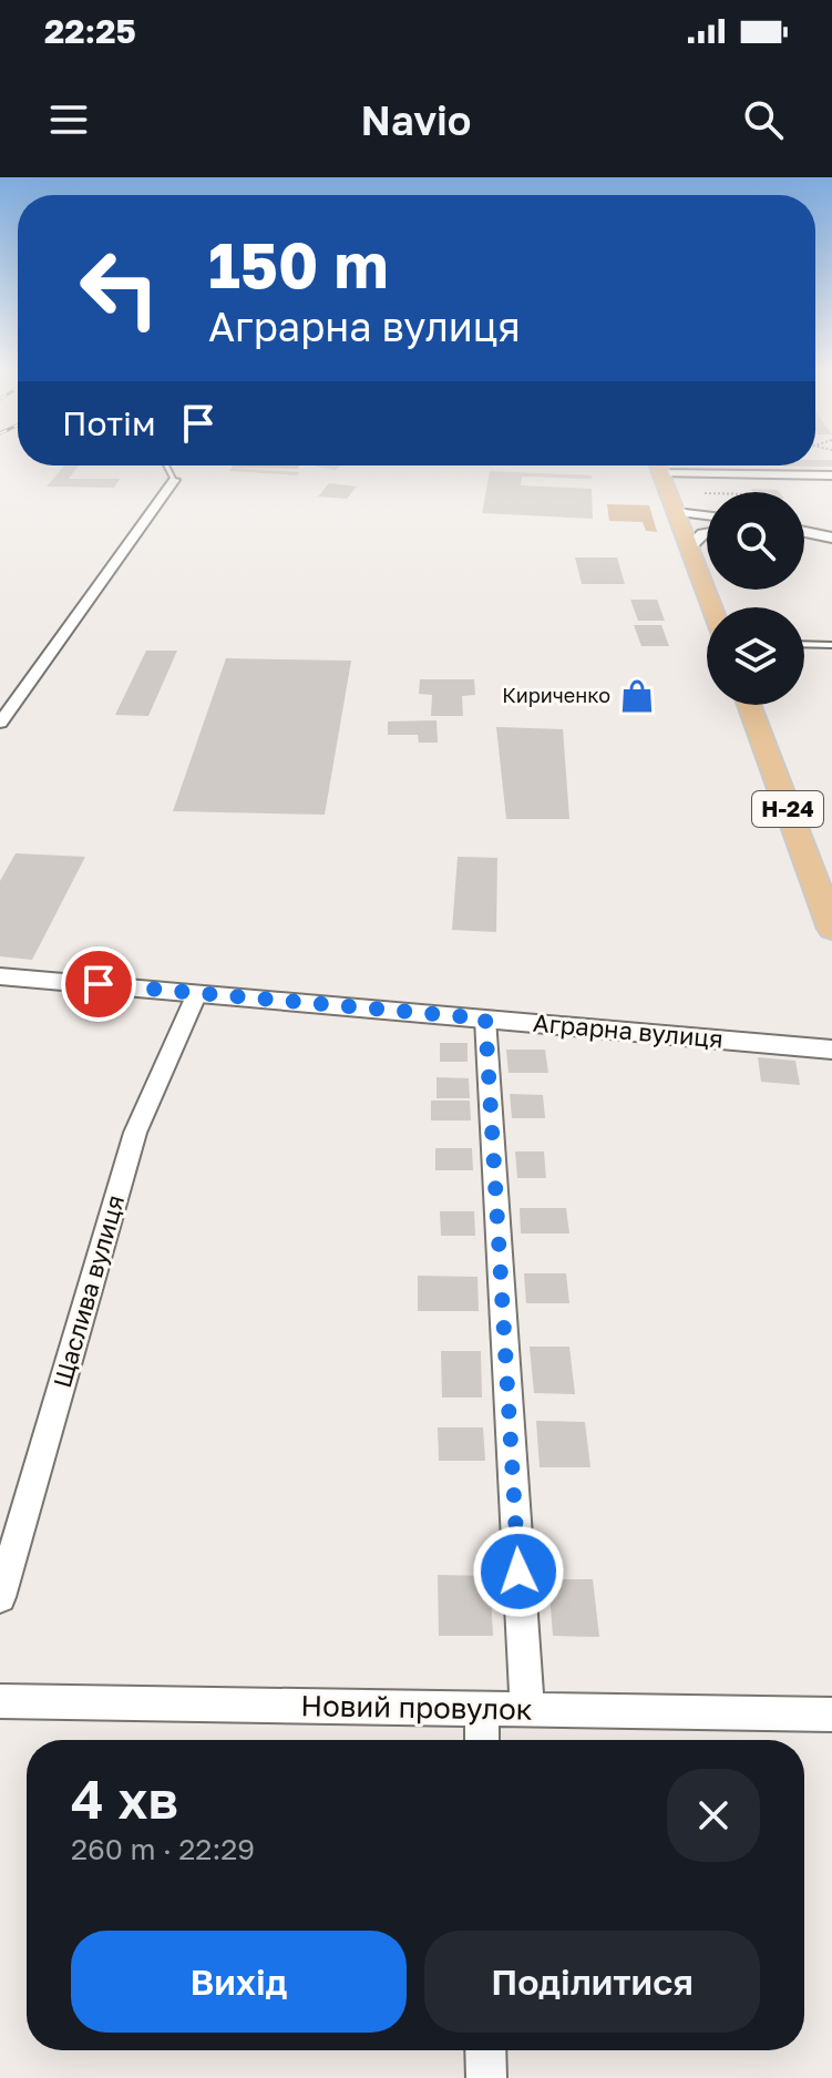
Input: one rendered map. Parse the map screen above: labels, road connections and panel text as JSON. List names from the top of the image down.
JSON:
{
  "streets": {
    "main road": ["Н-24"],
    "street": ["Аграрна вулиця", "Щаслива вулиця", "Новий провулок"]
  },
  "crossings": [
    ["Аграрна вулиця", "Щаслива вулиця"]
  ],
  "places": {
    "shop": ["Кириченко"]
  },
  "page": {
    "status": "22:25",
    "header": "Navio",
    "turn": ["150 m", "Аграрна вулиця"],
    "then": "Потім",
    "heading": ["4 хв", "260 m · 22:29"],
    "buttons": ["Вихід", "Поділитися"]
  }
}
